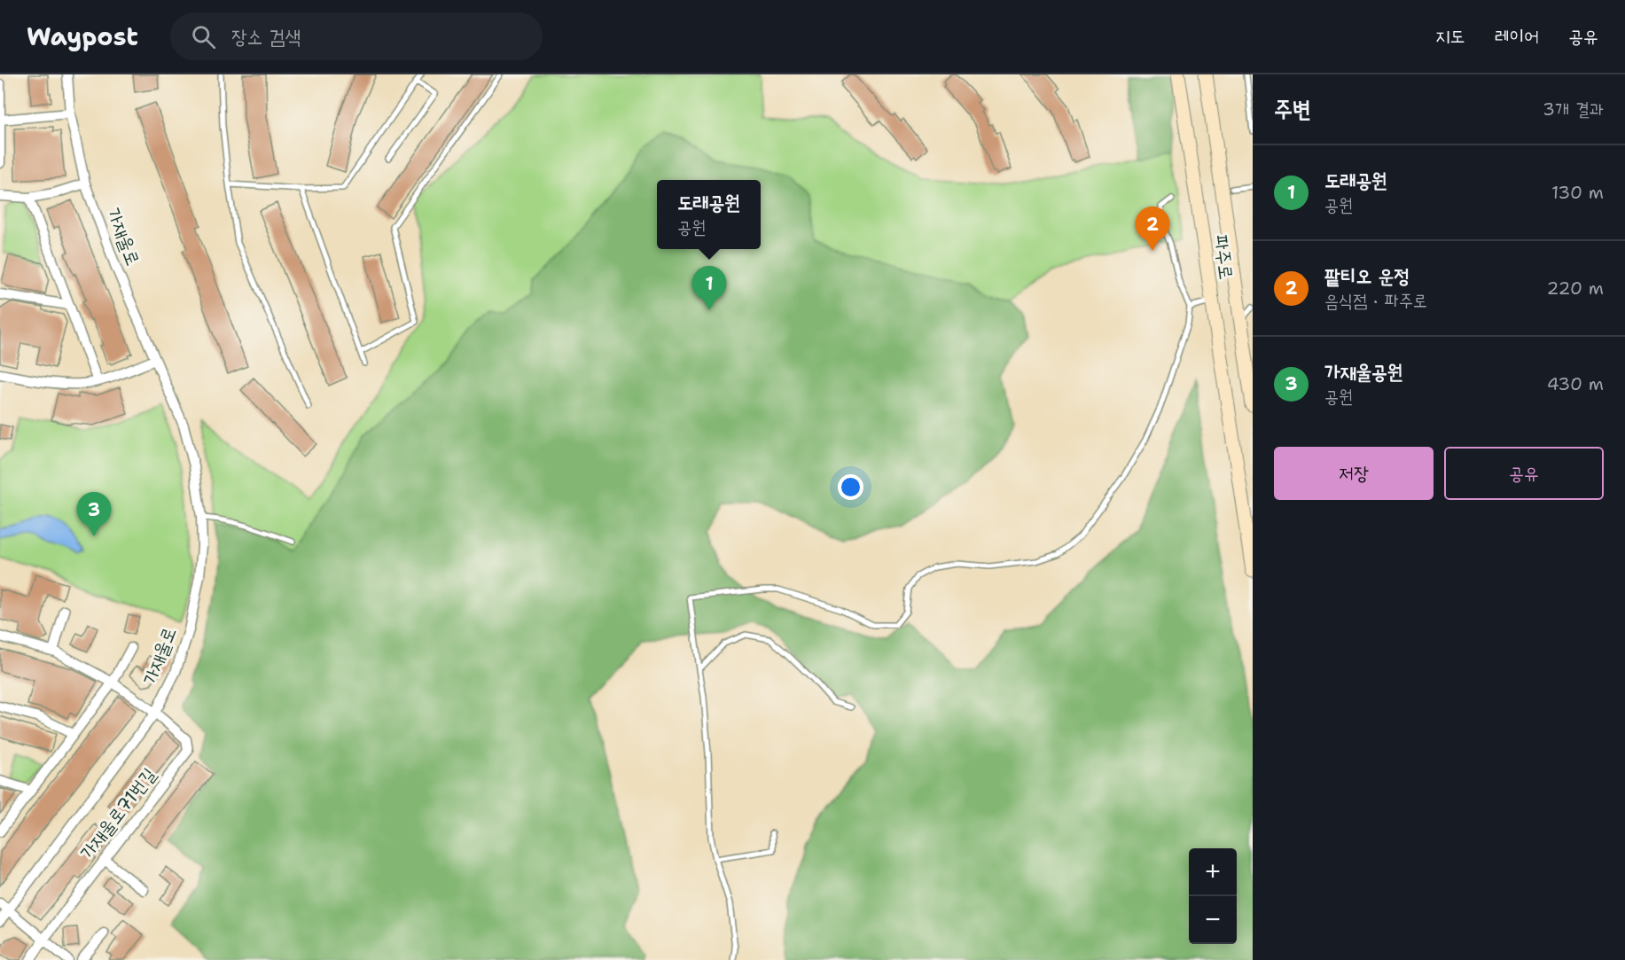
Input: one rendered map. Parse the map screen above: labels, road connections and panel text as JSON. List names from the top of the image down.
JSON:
{
  "streets": {
    "main road": ["파주로"],
    "street": ["가재울로", "가재울로71번길"]
  },
  "crossings": [
    ["가재울로", "가재울로71번길"]
  ],
  "page": {
    "header": "Waypost",
    "search": "장소 검색",
    "nav": ["지도", "레이어", "공유"],
    "heading": ["주변", "3개 결과"],
    "list": [
      {
        "mark": "1",
        "name": "도래공원",
        "note": "공원",
        "value": "130 m"
      },
      {
        "mark": "2",
        "name": "팥티오 운정",
        "note": "음식점 · 파주로",
        "value": "220 m"
      },
      {
        "mark": "3",
        "name": "가재울공원",
        "note": "공원",
        "value": "430 m"
      }
    ],
    "popup": ["도래공원", "공원"],
    "pins": ["2", "1", "3"],
    "buttons": ["저장", "공유"],
    "map_buttons": ["+", "−"]
  }
}
